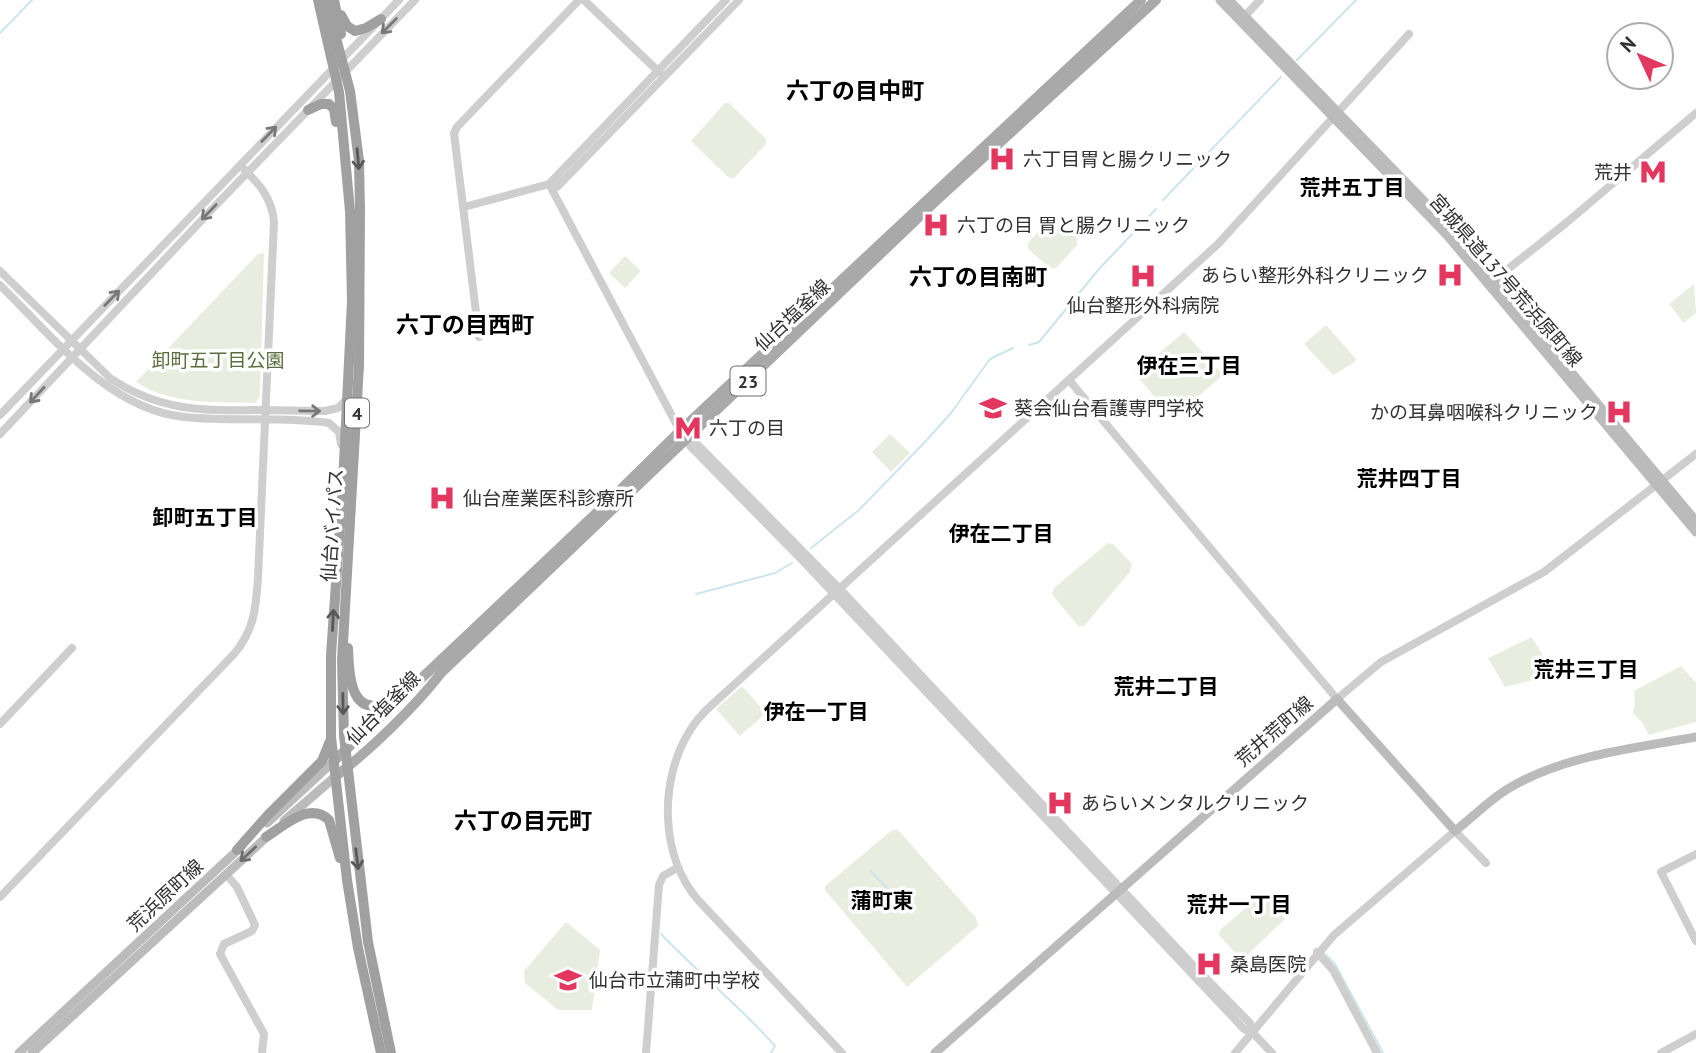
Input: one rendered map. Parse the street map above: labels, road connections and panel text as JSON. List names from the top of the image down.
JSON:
{
  "streets": {
    "highway": ["4", "仙台バイパス"],
    "main road": [
      "宮城県道137号荒浜原町線",
      "仙台塩釜線",
      "23",
      "荒井荒町線",
      "荒浜原町線"
    ]
  },
  "crossings": [
    ["仙台塩釜線", "仙台バイパス"],
    ["仙台塩釜線", "荒浜原町線"],
    ["4", "仙台バイパス"],
    ["仙台バイパス", "荒浜原町線"]
  ],
  "districts": [
    "六丁の目中町",
    "荒井五丁目",
    "六丁の目南町",
    "六丁の目西町",
    "伊在三丁目",
    "荒井四丁目",
    "卸町五丁目",
    "伊在二丁目",
    "荒井三丁目",
    "荒井二丁目",
    "伊在一丁目",
    "六丁の目元町",
    "蒲町東",
    "荒井一丁目"
  ],
  "parks": ["卸町五丁目公園"],
  "places": {
    "hospital": [
      "六丁目胃と腸クリニック",
      "六丁の目 胃と腸クリニック",
      "あらい整形外科クリニック",
      "仙台整形外科病院",
      "かの耳鼻咽喉科クリニック",
      "仙台産業医科診療所",
      "あらいメンタルクリニック",
      "桑島医院"
    ],
    "metro station": ["荒井", "六丁の目"],
    "school or university": ["葵会仙台看護専門学校", "仙台市立蒲町中学校"]
  },
  "north": "top left"
}
